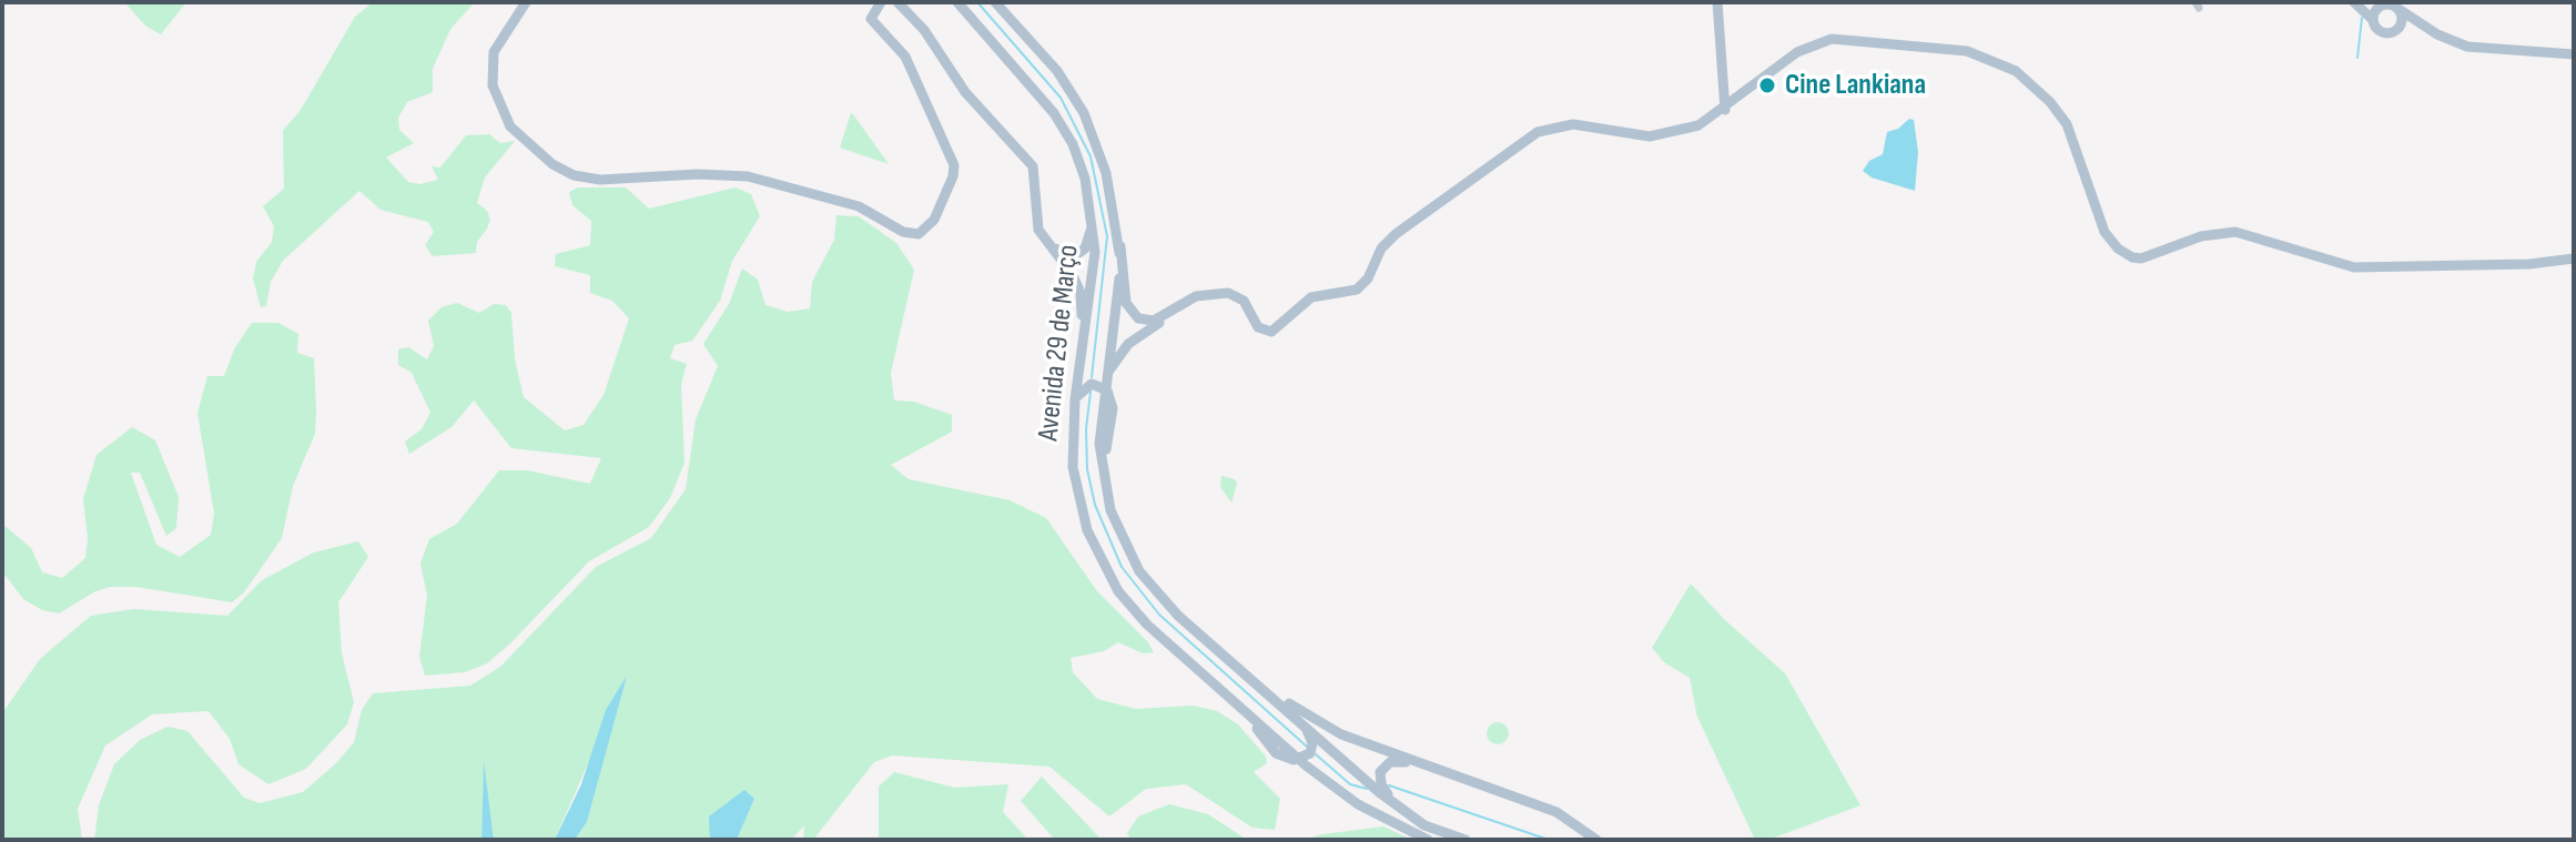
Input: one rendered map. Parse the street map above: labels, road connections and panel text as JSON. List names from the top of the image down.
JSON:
{
  "streets": {
    "main road": ["Avenida 29 de Março"]
  },
  "places": ["Cine Lankiana"]
}
